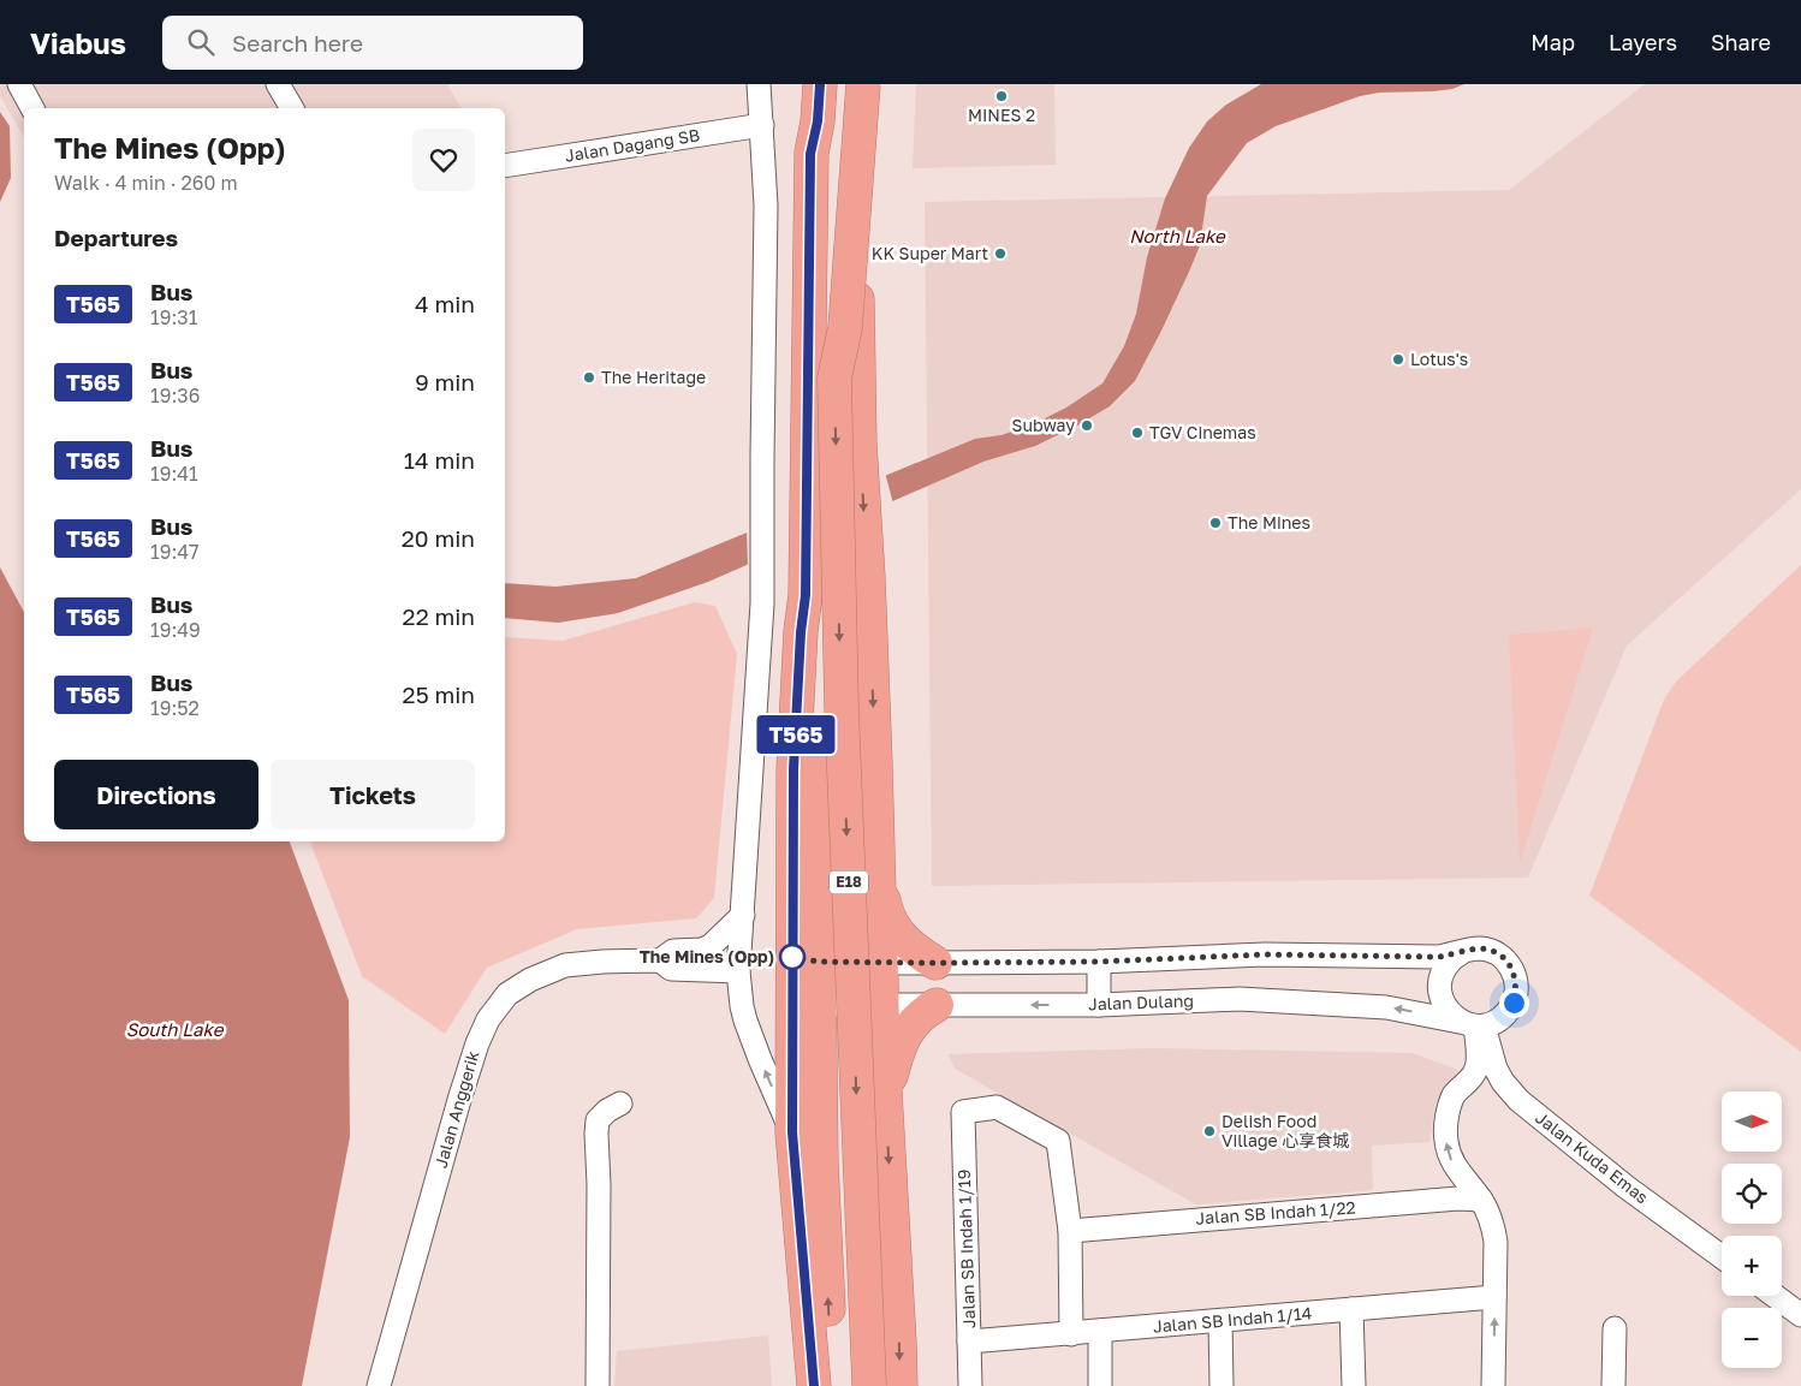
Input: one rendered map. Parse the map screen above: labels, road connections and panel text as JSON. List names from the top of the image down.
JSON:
{
  "streets": {
    "highway": ["E18"],
    "street": [
      "Jalan Dagang SB",
      "Jalan Dulang",
      "Jalan Anggerik",
      "Jalan Kuda Emas",
      "Jalan SB Indah 1/22",
      "Jalan SB Indah 1/19",
      "Jalan SB Indah 1/14"
    ]
  },
  "crossings": [
    ["Jalan Dulang", "Jalan Kuda Emas"],
    ["Jalan SB Indah 1/22", "Jalan SB Indah 1/19"],
    ["Jalan SB Indah 1/19", "Jalan SB Indah 1/14"]
  ],
  "water": ["North Lake", "South Lake"],
  "places": [
    "MINES 2",
    "KK Super Mart",
    "Lotus's",
    "The Heritage",
    "Subway",
    "TGV Cinemas",
    "The Mines",
    "The Mines (Opp)",
    "Delish Food Village 心享食城"
  ],
  "lines": ["bus line T565"],
  "north": "right",
  "page": {
    "header": "Viabus",
    "search": "Search here",
    "nav": ["Map", "Layers", "Share"],
    "on_map": "T565",
    "heading": [
      ["The Mines (Opp)", "Walk · 4 min · 260 m"],
      "Departures"
    ],
    "list": [
      {
        "mark": "T565",
        "name": "Bus",
        "note": "19:31",
        "value": "4 min"
      },
      {
        "mark": "T565",
        "name": "Bus",
        "note": "19:36",
        "value": "9 min"
      },
      {
        "mark": "T565",
        "name": "Bus",
        "note": "19:41",
        "value": "14 min"
      },
      {
        "mark": "T565",
        "name": "Bus",
        "note": "19:47",
        "value": "20 min"
      },
      {
        "mark": "T565",
        "name": "Bus",
        "note": "19:49",
        "value": "22 min"
      },
      {
        "mark": "T565",
        "name": "Bus",
        "note": "19:52",
        "value": "25 min"
      }
    ],
    "buttons": ["Directions", "Tickets"],
    "map_buttons": ["+", "−"]
  }
}
